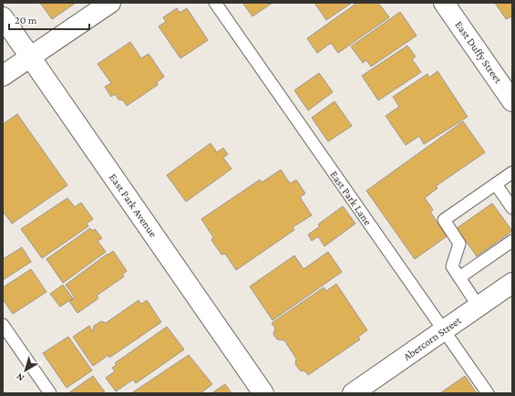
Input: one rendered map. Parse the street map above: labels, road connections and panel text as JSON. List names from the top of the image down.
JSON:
{
  "streets": {
    "street": ["East Duffy Street", "East Park Avenue", "Abercorn Street"],
    "lane": ["East Park Lane"]
  },
  "crossings": [
    ["East Park Lane", "Abercorn Street"]
  ],
  "scale_bar": "20 m",
  "north": "bottom left"
}
